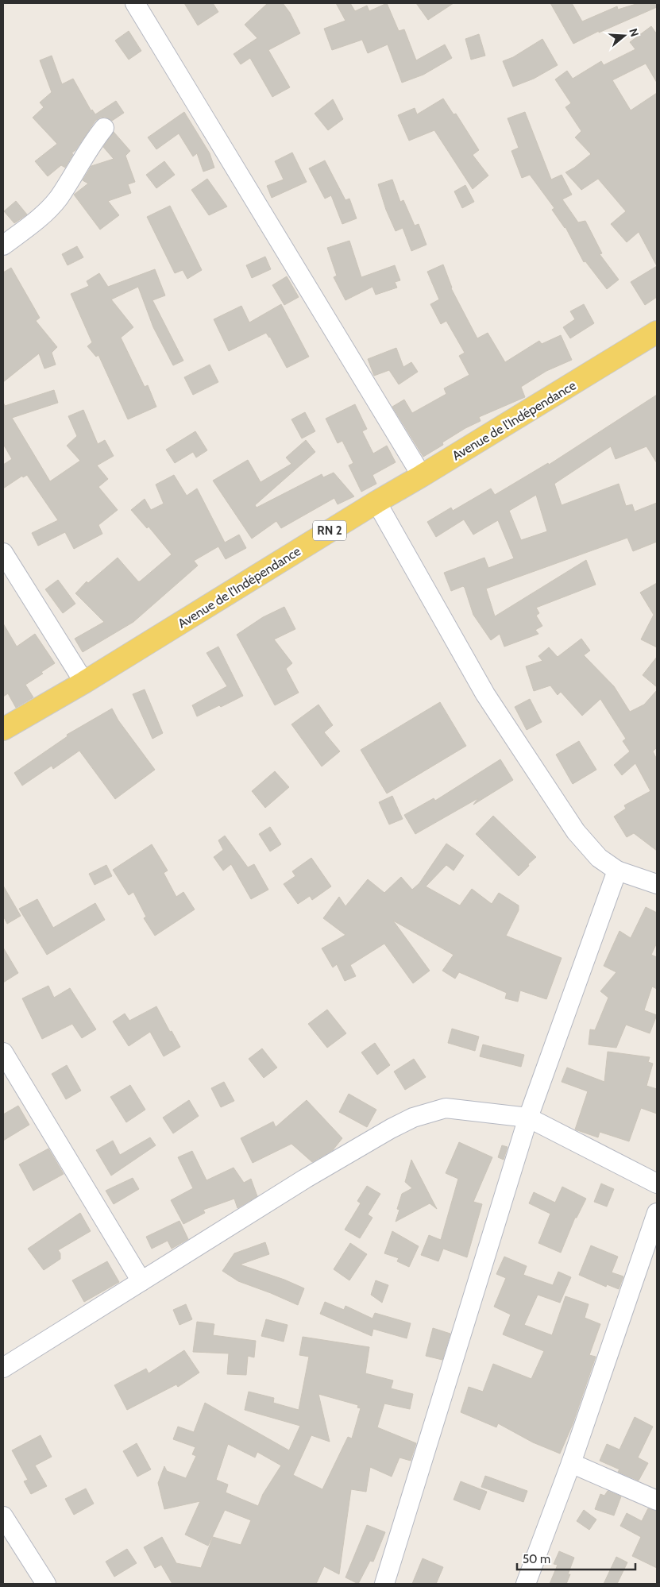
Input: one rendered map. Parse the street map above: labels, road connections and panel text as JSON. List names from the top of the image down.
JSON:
{
  "streets": {
    "main road": ["Avenue de l'Indépendance", "RN 2"]
  },
  "scale_bar": "50 m",
  "north": "right"
}
